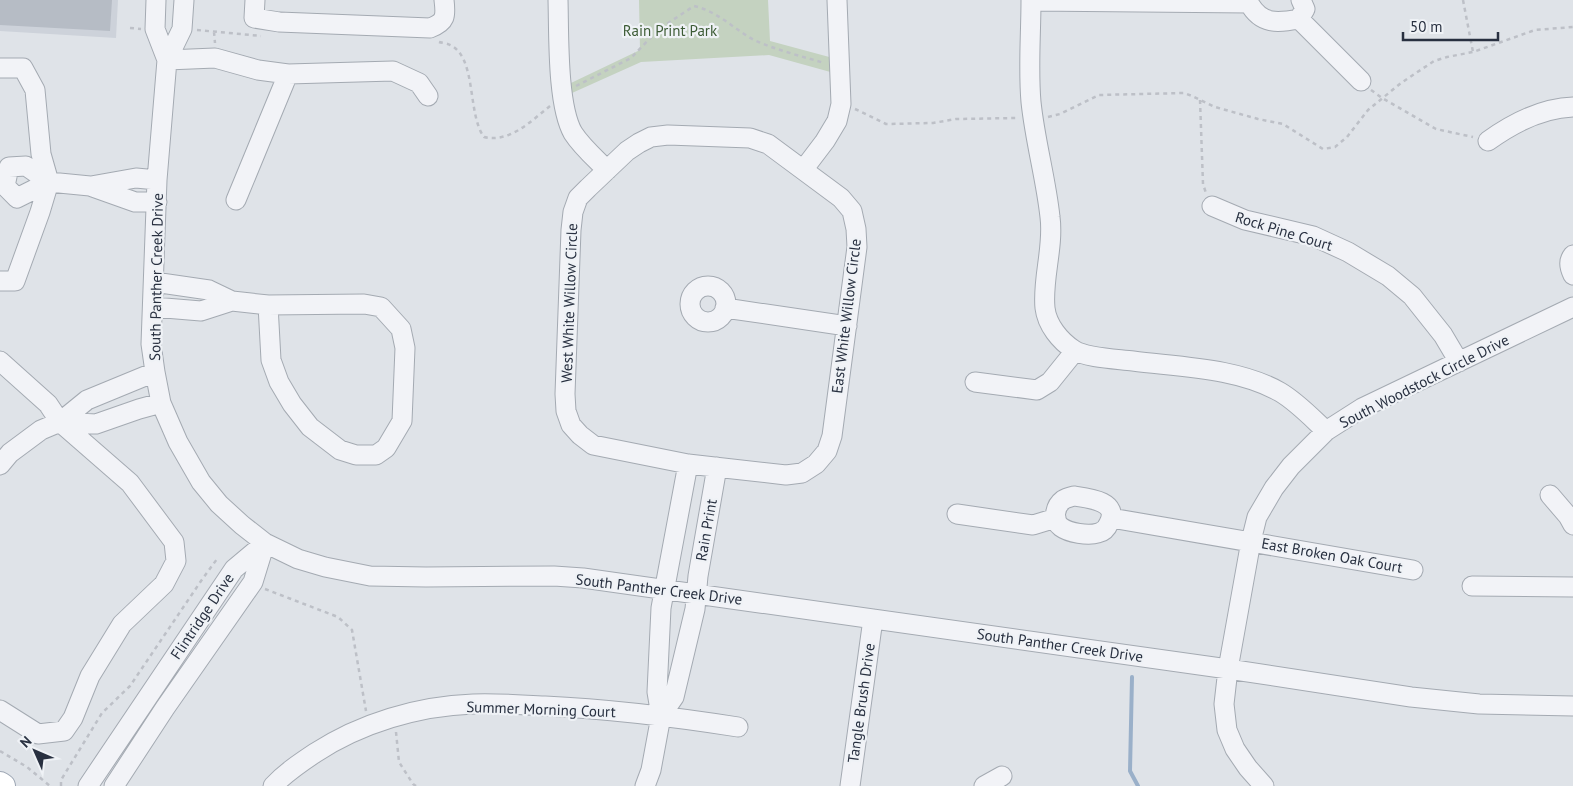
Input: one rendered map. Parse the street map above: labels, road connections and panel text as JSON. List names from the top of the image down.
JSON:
{
  "streets": {
    "street": [
      "Rock Pine Court",
      "South Panther Creek Drive",
      "West White Willow Circle",
      "East White Willow Circle",
      "South Woodstock Circle Drive",
      "Rain Print",
      "East Broken Oak Court",
      "Flintridge Drive",
      "Tangle Brush Drive",
      "Summer Morning Court"
    ]
  },
  "crossings": [
    ["Rock Pine Court", "South Woodstock Circle Drive"],
    ["South Panther Creek Drive", "South Woodstock Circle Drive"],
    ["South Panther Creek Drive", "Rain Print"],
    ["South Panther Creek Drive", "Flintridge Drive"],
    ["South Panther Creek Drive", "Tangle Brush Drive"],
    ["West White Willow Circle", "East White Willow Circle"],
    ["West White Willow Circle", "Rain Print"],
    ["East White Willow Circle", "Rain Print"],
    ["South Woodstock Circle Drive", "East Broken Oak Court"],
    ["Rain Print", "Summer Morning Court"]
  ],
  "parks": ["Rain Print Park"],
  "scale_bar": "50 m",
  "north": "top left"
}
